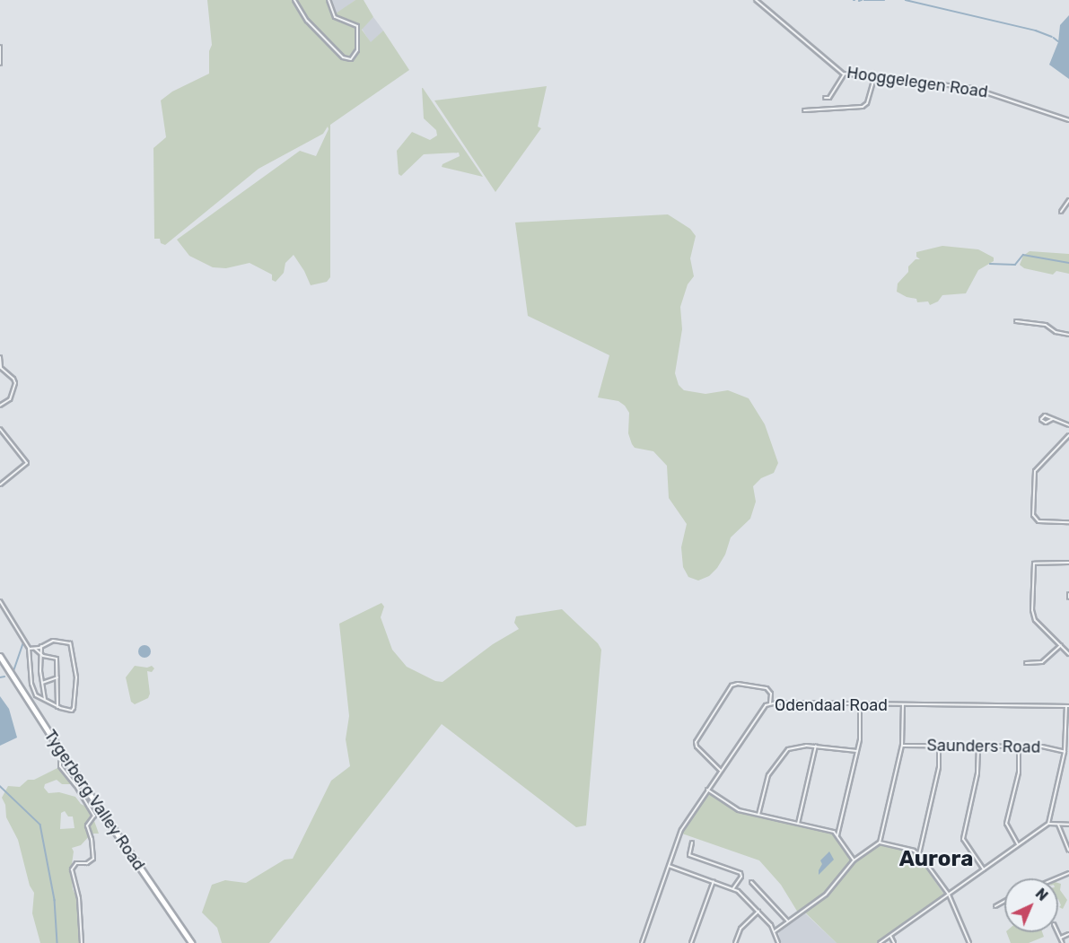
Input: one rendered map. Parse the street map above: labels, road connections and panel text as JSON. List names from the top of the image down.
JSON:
{
  "streets": {
    "main road": ["Tygerberg Valley Road"],
    "street": ["Hooggelegen Road", "Odendaal Road", "Saunders Road"]
  },
  "districts": ["Aurora"],
  "north": "top right"
}
